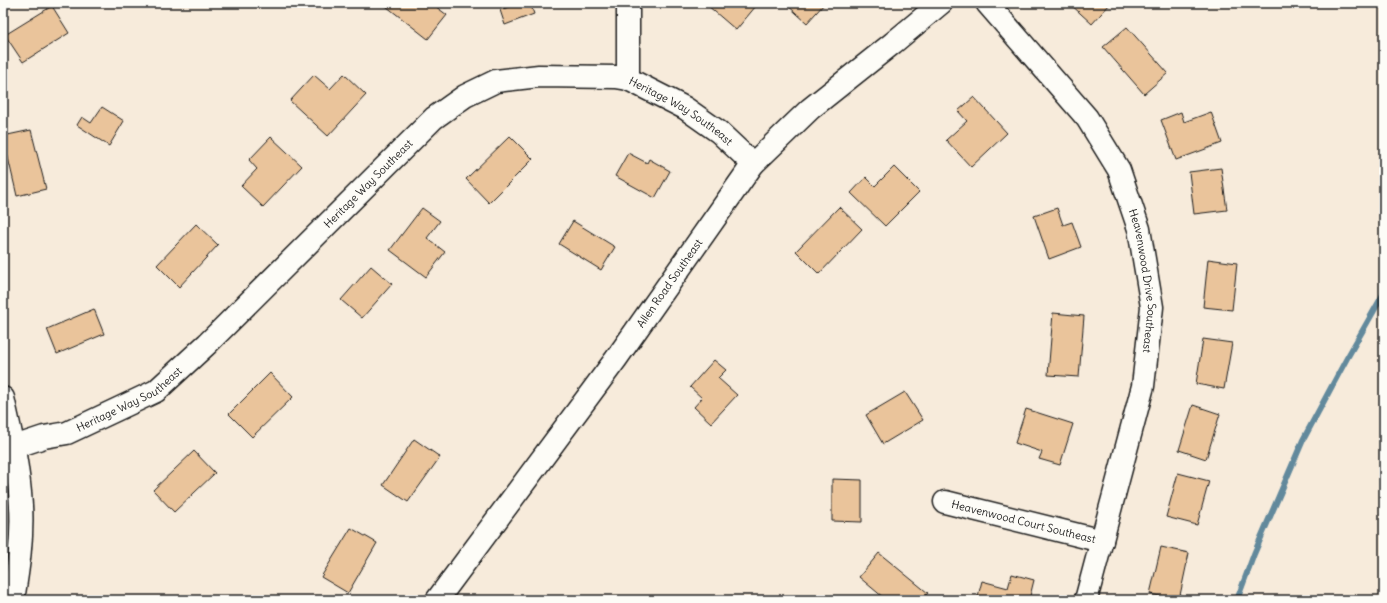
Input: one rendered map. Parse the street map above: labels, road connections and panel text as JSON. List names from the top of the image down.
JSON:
{
  "streets": {
    "street": [
      "Heritage Way Southeast",
      "Heavenwood Drive Southeast",
      "Allen Road Southeast",
      "Heavenwood Court Southeast"
    ]
  },
  "crossings": [
    ["Heritage Way Southeast", "Allen Road Southeast"],
    ["Heavenwood Drive Southeast", "Heavenwood Court Southeast"]
  ]
}
